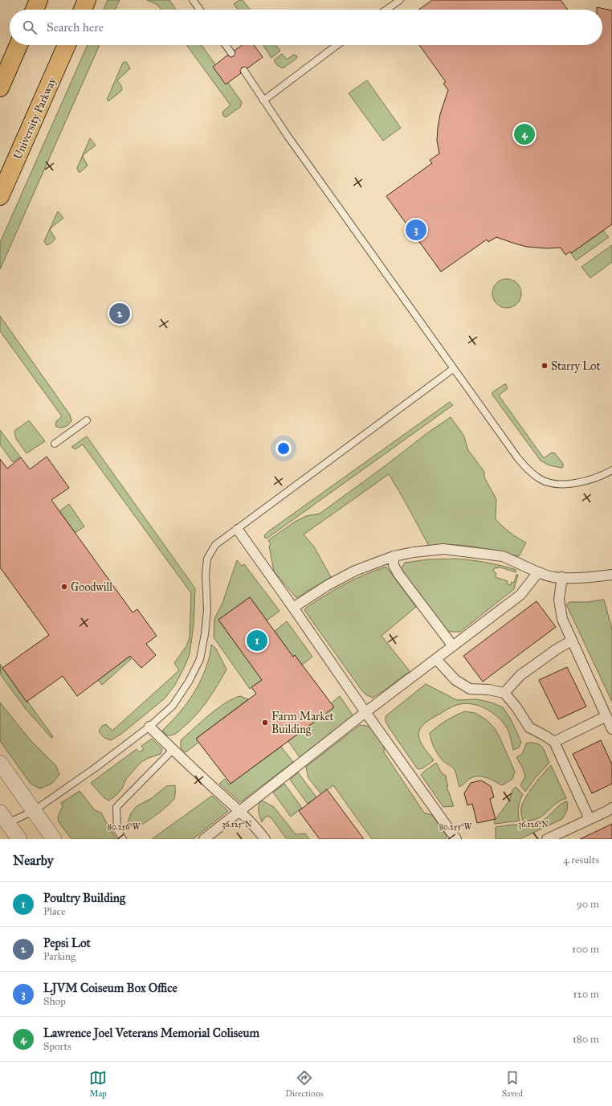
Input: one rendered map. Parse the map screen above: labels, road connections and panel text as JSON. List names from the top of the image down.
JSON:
{
  "streets": {
    "main road": ["University Parkway"]
  },
  "places": ["Starry Lot", "Goodwill", "Farm Market Building"],
  "page": {
    "search": "Search here",
    "pins": [
      "4",
      "3",
      "2",
      "1"
    ],
    "heading": ["Nearby", "4 results"],
    "list": [
      {
        "mark": "1",
        "name": "Poultry Building",
        "note": "Place",
        "value": "90 m"
      },
      {
        "mark": "2",
        "name": "Pepsi Lot",
        "note": "Parking",
        "value": "100 m"
      },
      {
        "mark": "3",
        "name": "LJVM Coiseum Box Office",
        "note": "Shop",
        "value": "120 m"
      },
      {
        "mark": "4",
        "name": "Lawrence Joel Veterans Memorial Coliseum",
        "note": "Sports",
        "value": "180 m"
      }
    ],
    "nav": ["Map", "Directions", "Saved"]
  },
  "coordinates": [
    "36.125°N",
    "36.126°N",
    "80.256°W",
    "80.255°W"
  ]
}
